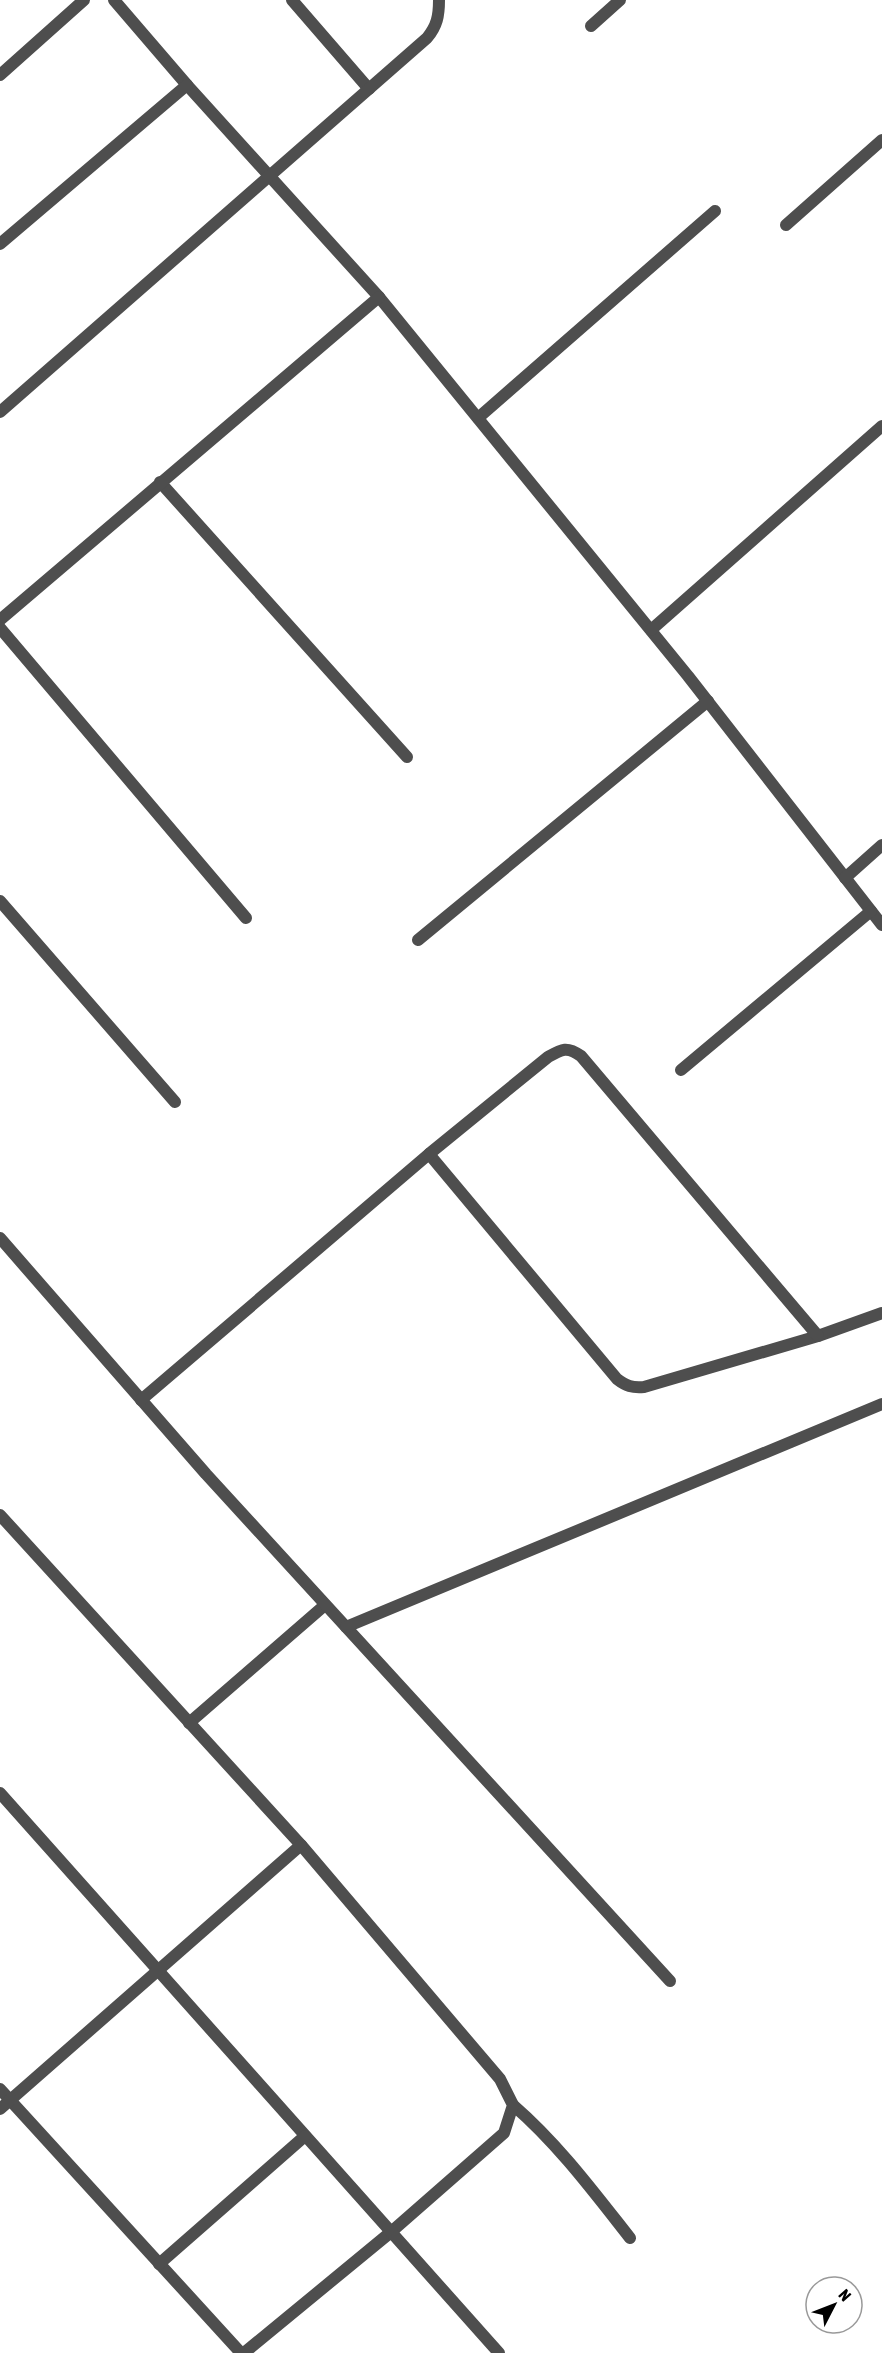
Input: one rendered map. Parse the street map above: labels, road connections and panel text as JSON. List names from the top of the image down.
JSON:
{
  "north": "top right"
}
